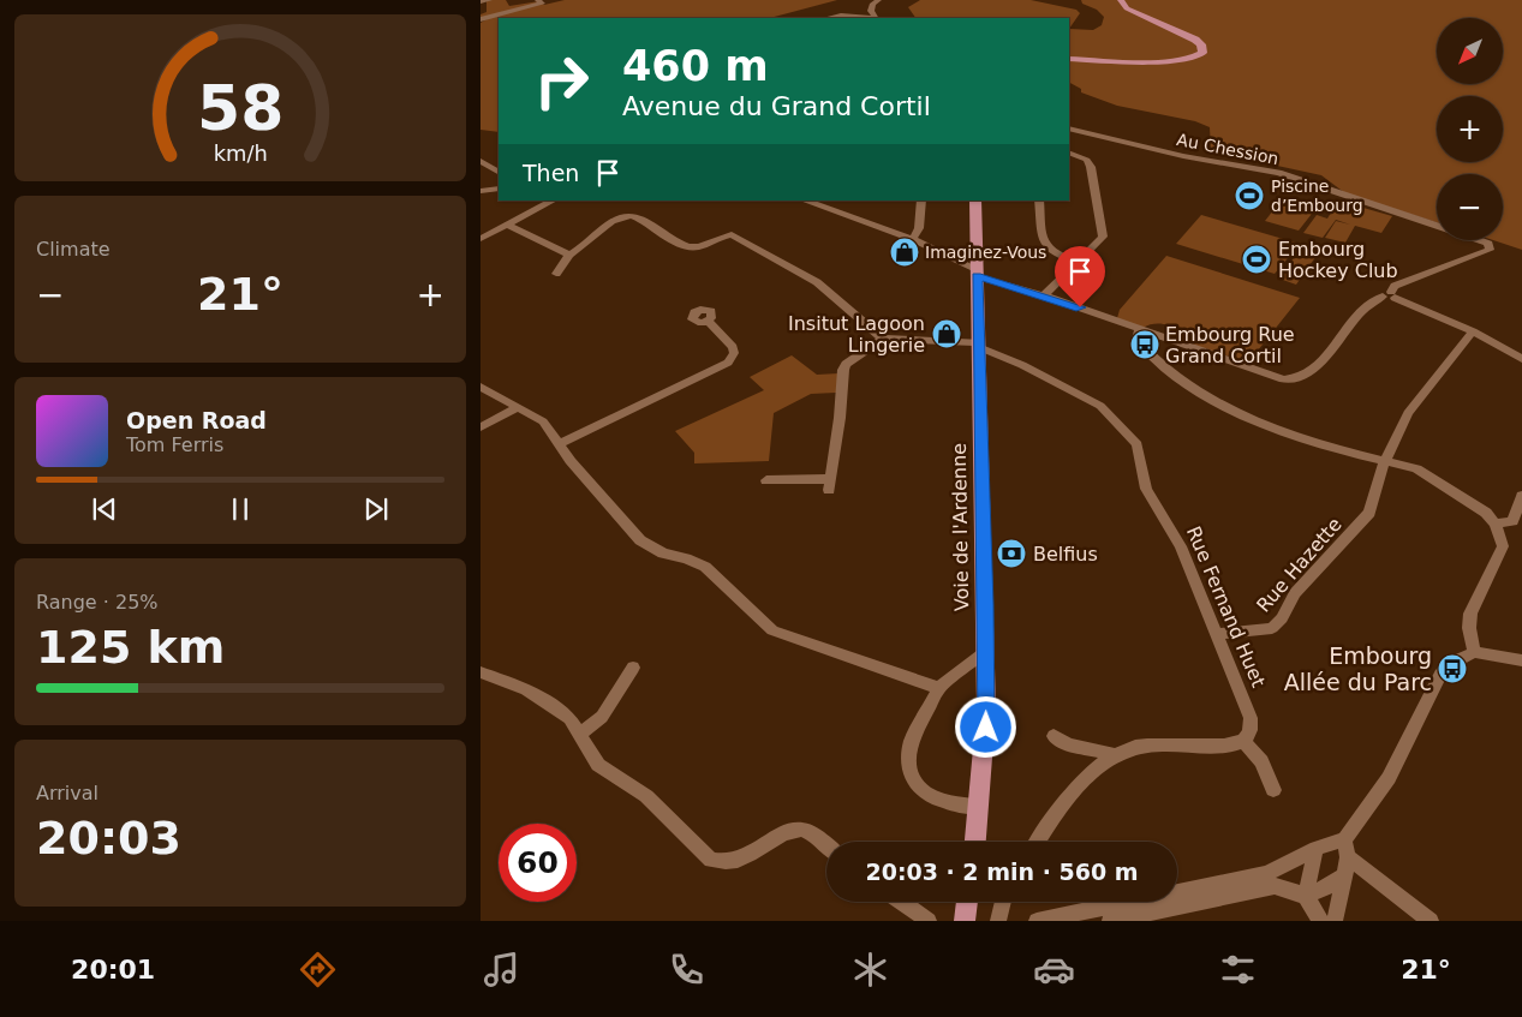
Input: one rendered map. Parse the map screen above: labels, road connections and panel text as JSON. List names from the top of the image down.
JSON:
{
  "streets": {
    "main road": ["Voie de l'Ardenne"],
    "street": ["Au Chession", "Rue Hazette", "Rue Fernand Huet"]
  },
  "crossings": [
    ["Voie de l'Ardenne", "Rue Fernand Huet"],
    ["Rue Hazette", "Rue Fernand Huet"]
  ],
  "places": {
    "sports": ["Piscine d’Embourg", "Embourg Hockey Club"],
    "shop": ["Imaginez-Vous", "Insitut Lagoon Lingerie"],
    "bus stop": ["Embourg Rue Grand Cortil", "Embourg Allée du Parc"],
    "bank": ["Belfius"]
  },
  "north": "bottom left",
  "page": {
    "map_buttons": ["+", "−"],
    "turn": ["460 m", "Avenue du Grand Cortil"],
    "then": "Then",
    "tile": [
      "Climate",
      ["Range · 25%", "125 km"],
      ["Arrival", "20:03"]
    ],
    "heat": ["−", "21°", "+"],
    "song": ["Open Road", "Tom Ferris"],
    "limit": "60",
    "trip": "20:03 · 2 min · 560 m",
    "tabs": ["20:01", "21°"],
    "gauge": ["58", "km/h"]
  }
}
